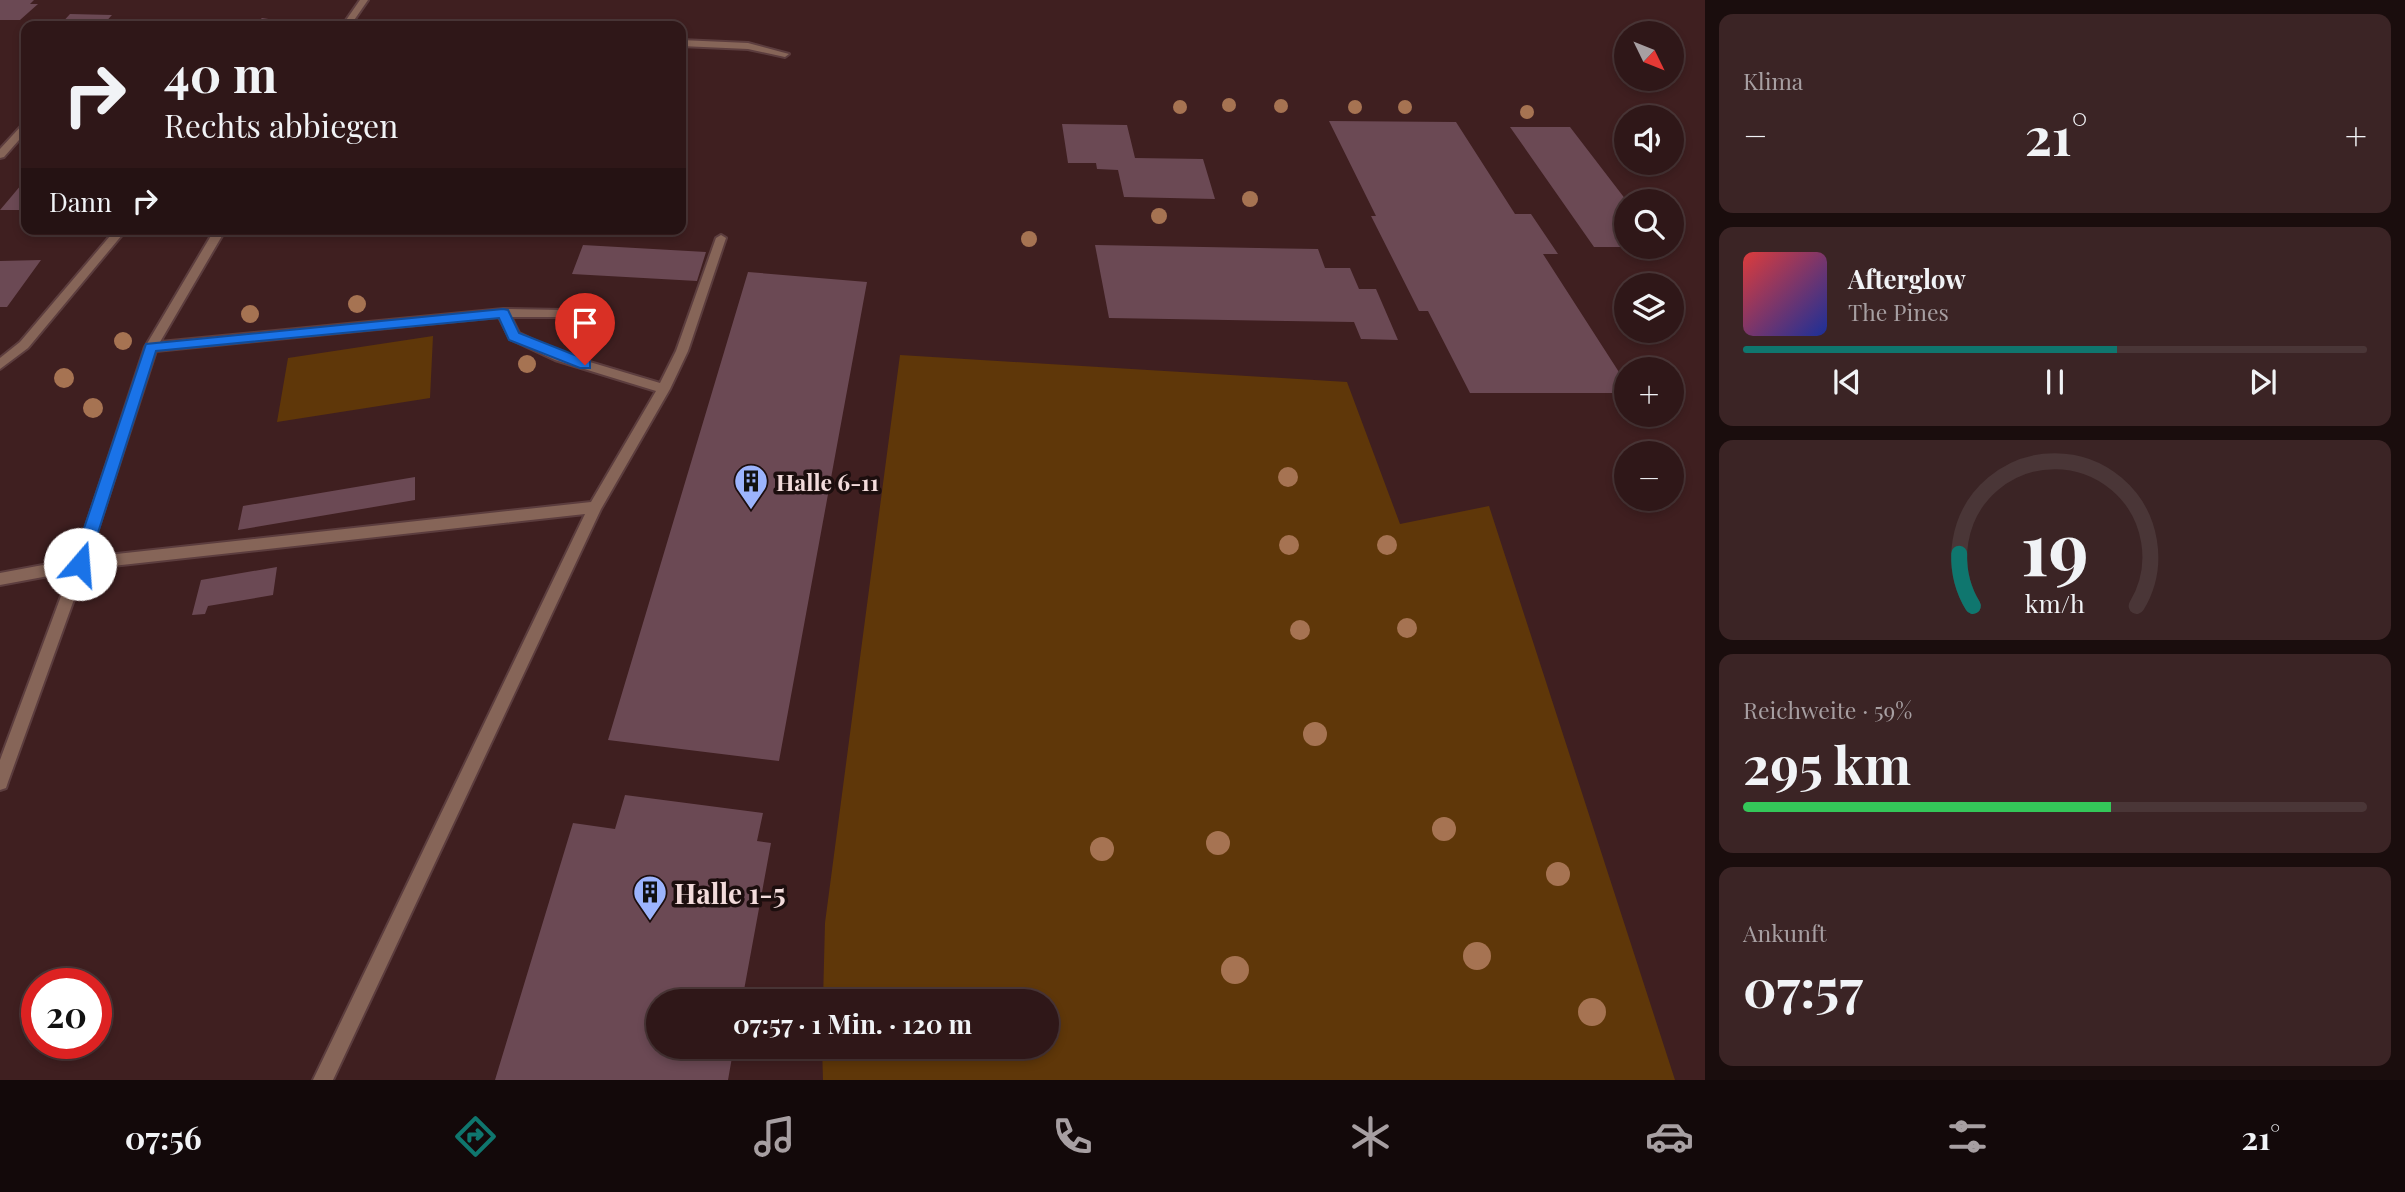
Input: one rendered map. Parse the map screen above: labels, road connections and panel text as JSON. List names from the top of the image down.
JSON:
{
  "places": {
    "building": ["Halle 6-11", "Halle 1-5"]
  },
  "north": "bottom right",
  "page": {
    "tile": [
      "Klima",
      ["Reichweite · 59%", "295 km"],
      ["Ankunft", "07:57"]
    ],
    "map_buttons": ["+", "−"],
    "turn": ["40 m", "Rechts abbiegen"],
    "heat": ["−", "21°", "+"],
    "then": "Dann",
    "song": ["Afterglow", "The Pines"],
    "limit": "20",
    "trip": "07:57 · 1 Min. · 120 m",
    "tabs": ["07:56", "21°"],
    "gauge": ["19", "km/h"]
  }
}
